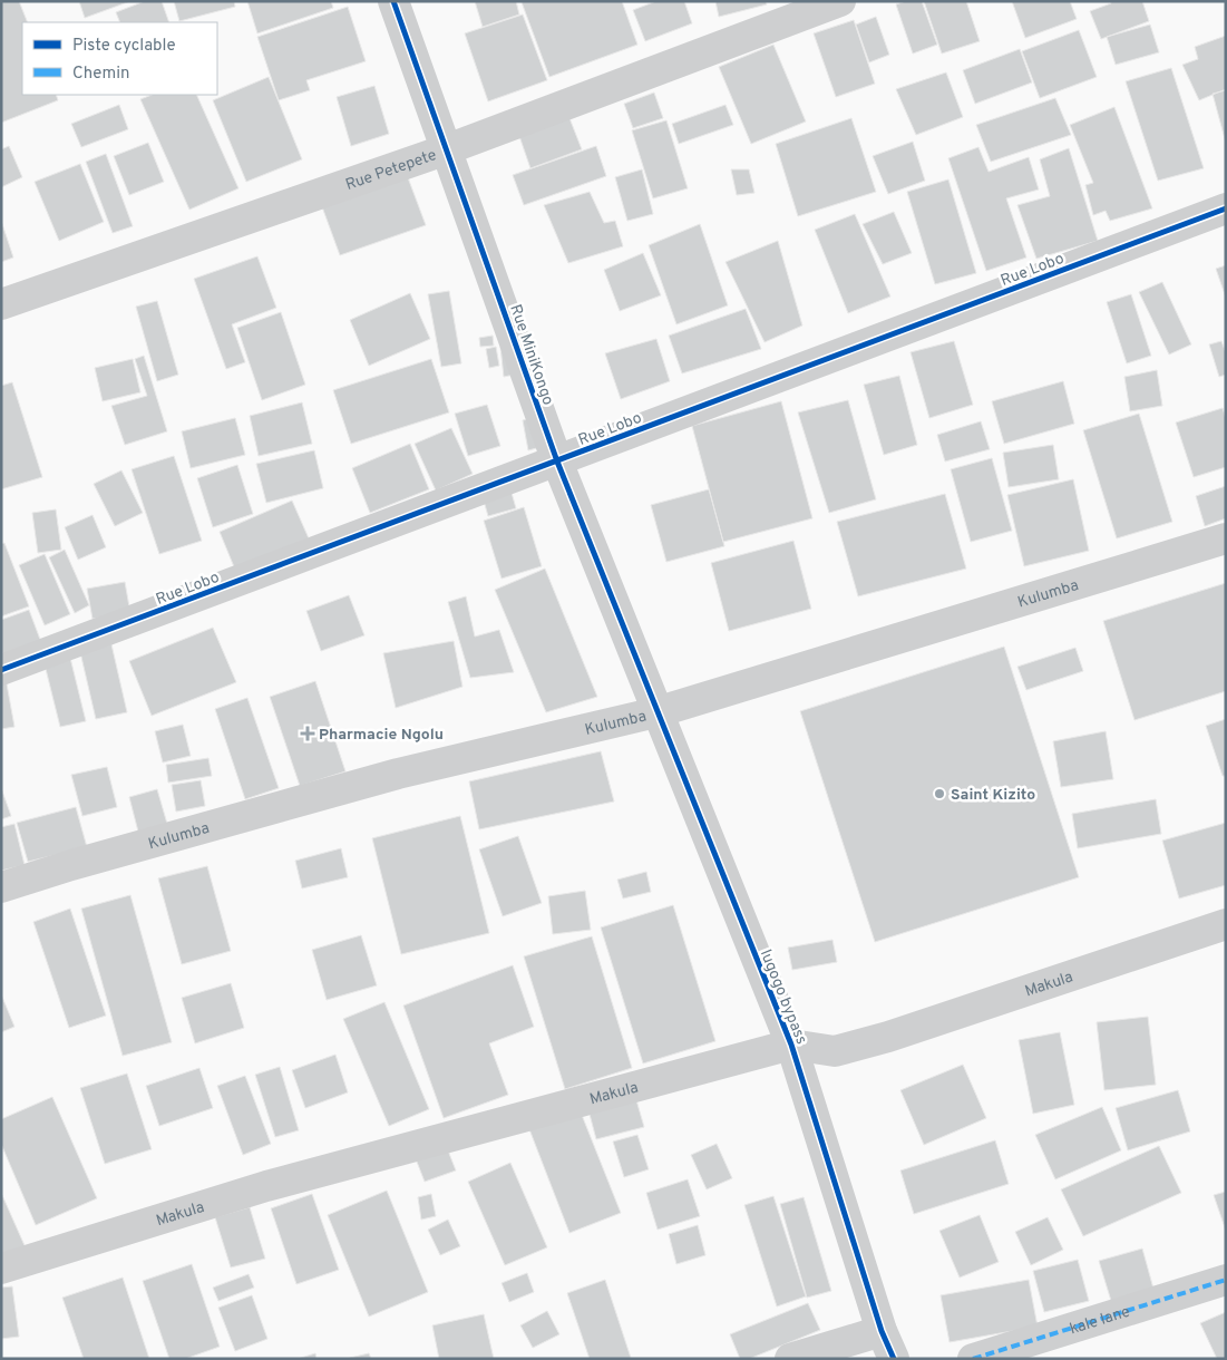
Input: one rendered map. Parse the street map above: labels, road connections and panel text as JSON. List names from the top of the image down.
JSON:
{
  "streets": {
    "street": [
      "Rue Petepete",
      "Rue Lobo",
      "Rue MiniKongo",
      "Kulumba",
      "Makula",
      "lugogo bypass",
      "kale lane"
    ]
  },
  "crossings": [
    ["Rue Petepete", "Rue MiniKongo"],
    ["Rue Lobo", "Rue MiniKongo"],
    ["Rue MiniKongo", "Kulumba"],
    ["Rue MiniKongo", "lugogo bypass"],
    ["Kulumba", "lugogo bypass"],
    ["Makula", "lugogo bypass"]
  ],
  "places": {
    "health": ["Pharmacie Ngolu"],
    "other": ["Saint Kizito"]
  },
  "legend": ["Piste cyclable", "Chemin"]
}
